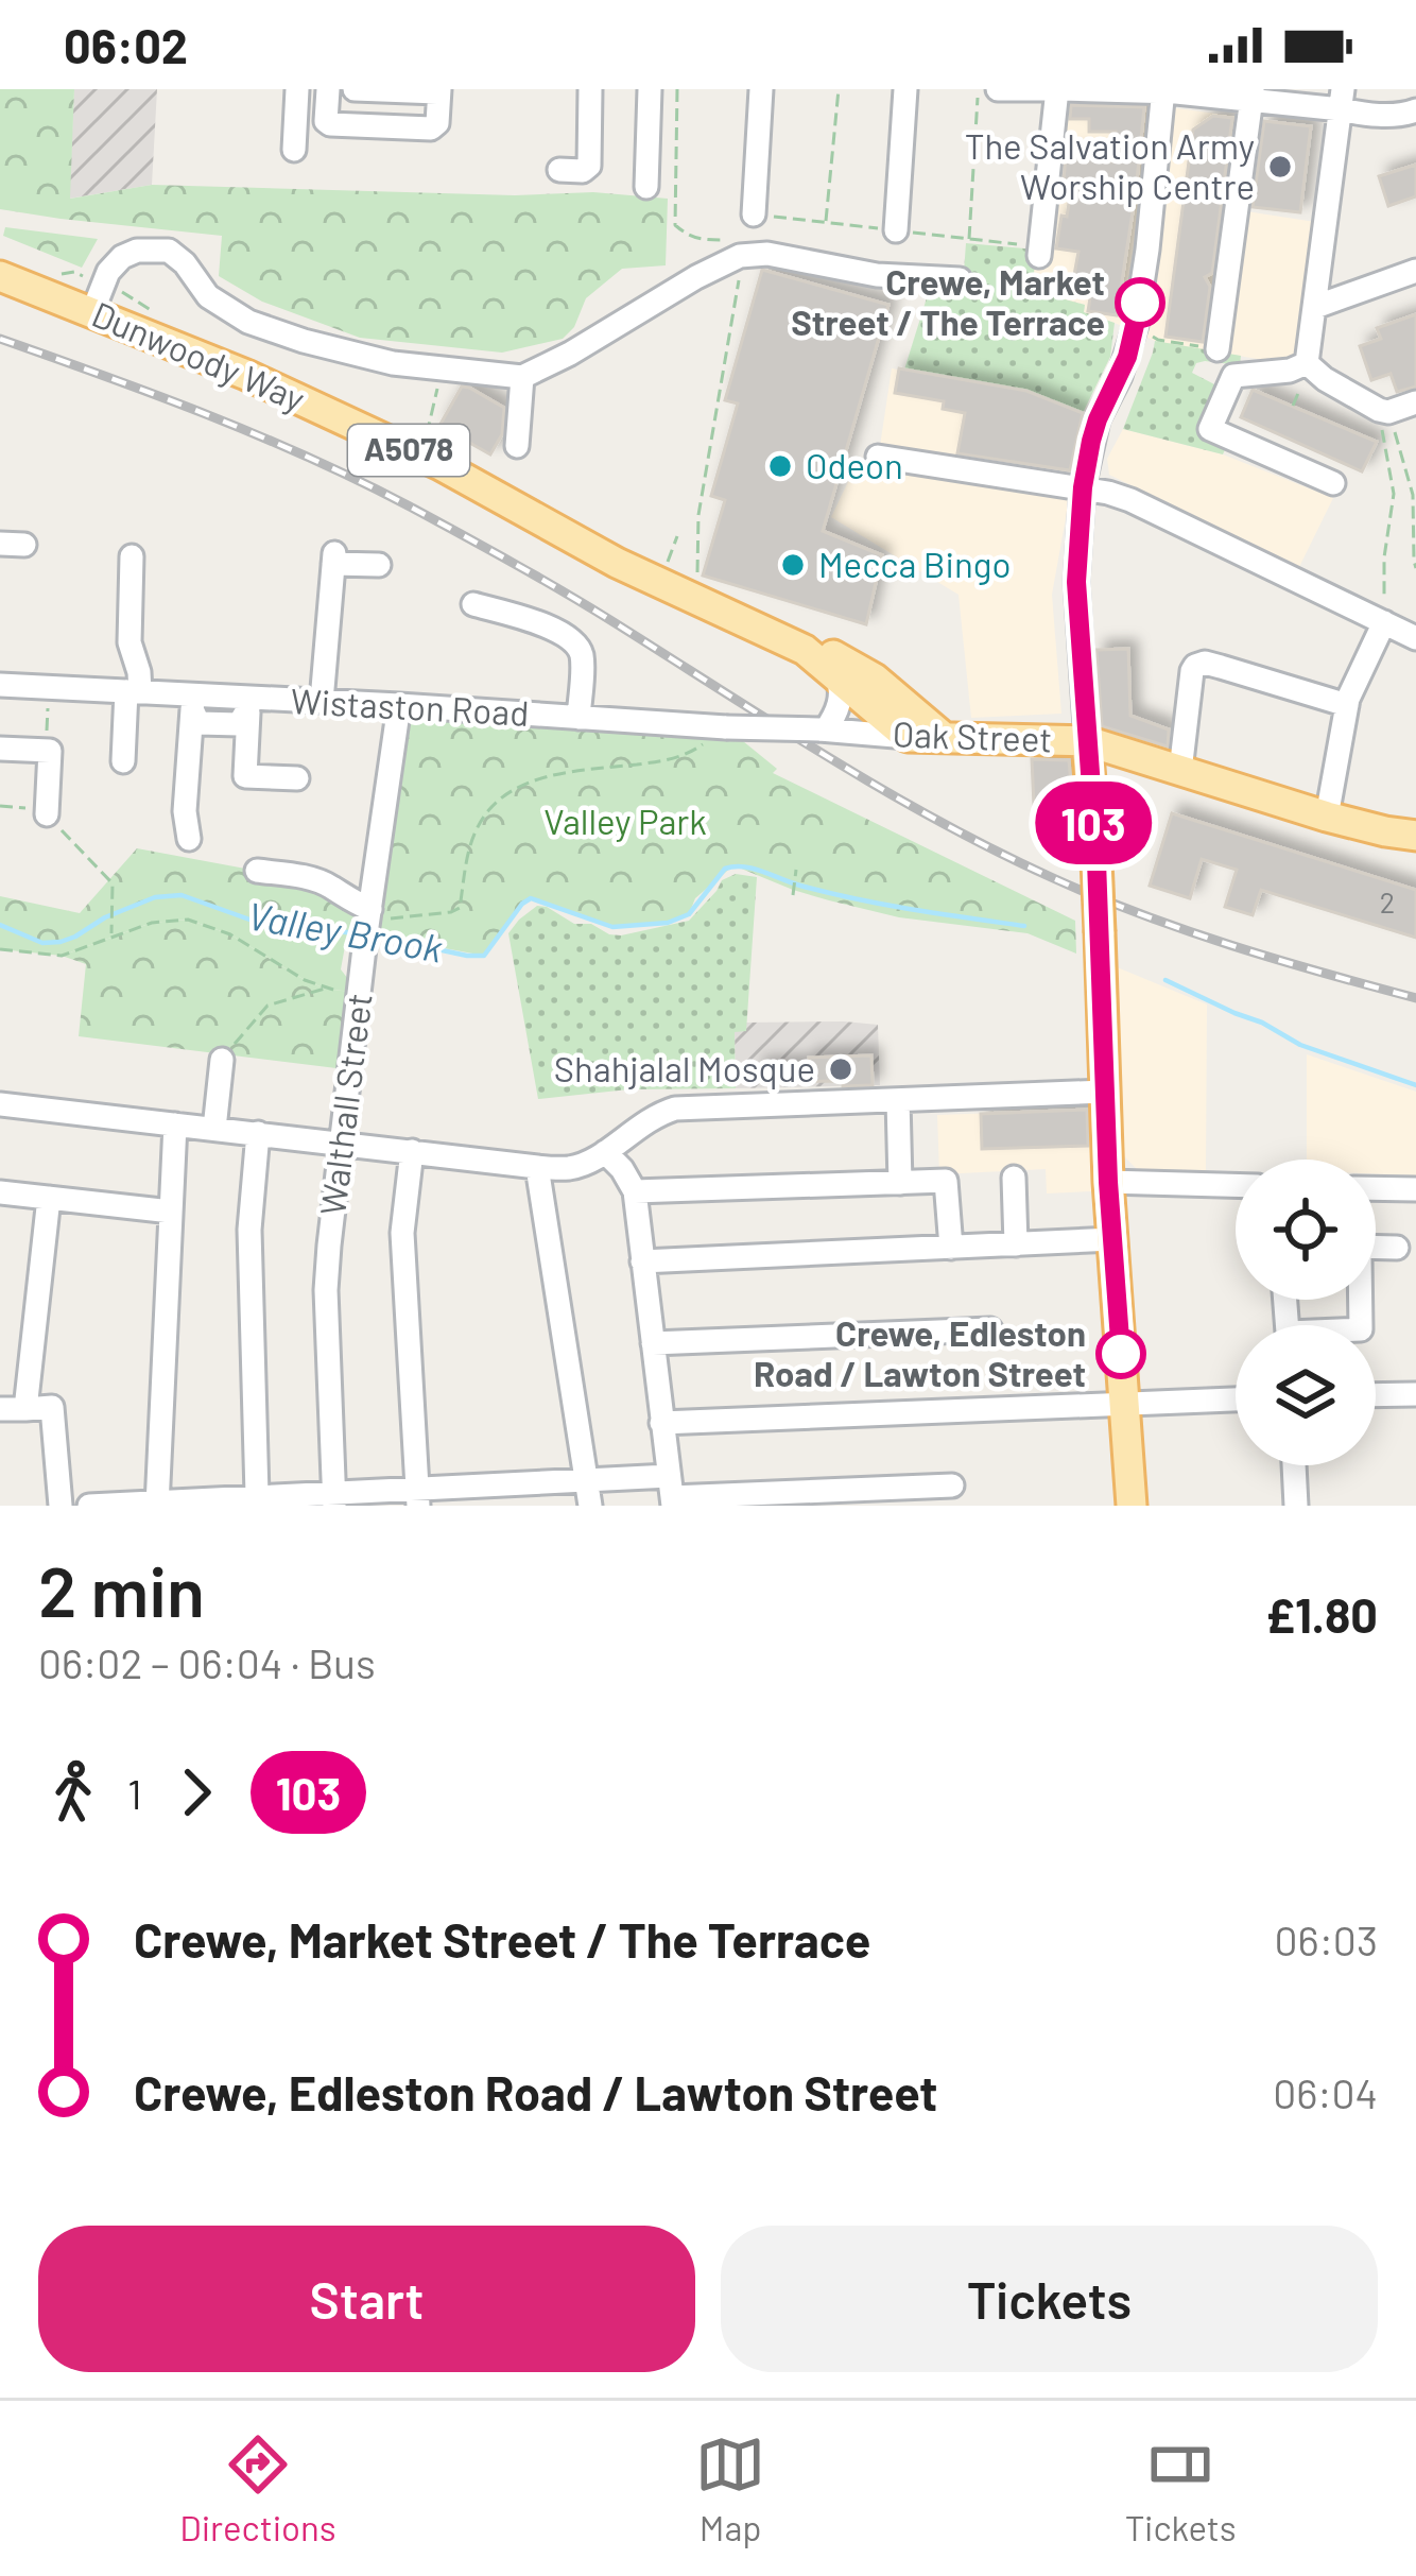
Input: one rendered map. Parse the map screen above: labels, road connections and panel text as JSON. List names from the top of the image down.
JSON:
{
  "streets": {
    "main road": ["Dunwoody Way", "A5078", "Oak Street"],
    "street": ["Wistaston Road", "Walthall Street"]
  },
  "crossings": [
    ["Dunwoody Way", "Oak Street"],
    ["Wistaston Road", "Oak Street"],
    ["Wistaston Road", "Walthall Street"]
  ],
  "water": ["Valley Brook"],
  "parks": ["Valley Park"],
  "places": [
    "The Salvation Army Worship Centre",
    "Crewe, Market Street / The Terrace",
    "Odeon",
    "Mecca Bingo",
    "Shahjalal Mosque",
    "Crewe, Edleston Road / Lawton Street"
  ],
  "lines": ["bus line 103"],
  "house_numbers": ["2"],
  "page": {
    "status": "06:02",
    "on_map": "103",
    "heading": ["2 min", "06:02 – 06:04 · Bus", "£1.80"],
    "legs": ["1", "103"],
    "list": [
      {
        "name": "Crewe, Market Street / The Terrace",
        "value": "06:03"
      },
      {
        "name": "Crewe, Edleston Road / Lawton Street",
        "value": "06:04"
      }
    ],
    "buttons": ["Start", "Tickets"],
    "tabs": ["Directions", "Map", "Tickets"]
  }
}
